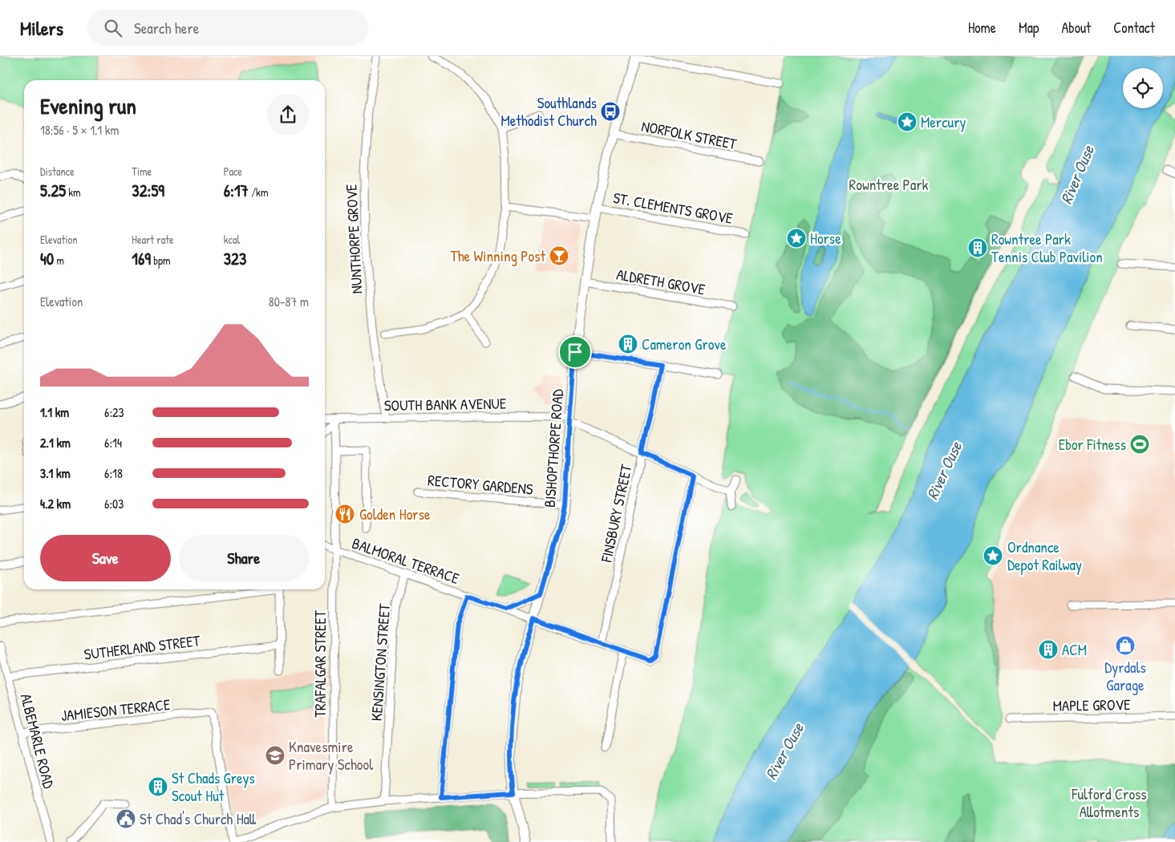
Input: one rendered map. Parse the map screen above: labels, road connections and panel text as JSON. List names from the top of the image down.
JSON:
{
  "streets": {
    "street": [
      "NORFOLK STREET",
      "ST. CLEMENTS GROVE",
      "NUNTHORPE GROVE",
      "ALDRETH GROVE",
      "SOUTH BANK AVENUE",
      "BISHOPTHORPE ROAD",
      "RECTORY GARDENS",
      "FINSBURY STREET",
      "BALMORAL TERRACE",
      "SUTHERLAND STREET",
      "KENSINGTON STREET",
      "TRAFALGAR STREET",
      "MAPLE GROVE",
      "JAMIESON TERRACE",
      "ALBEMARLE ROAD"
    ]
  },
  "crossings": [
    ["NORFOLK STREET", "BISHOPTHORPE ROAD"],
    ["ST. CLEMENTS GROVE", "BISHOPTHORPE ROAD"],
    ["NUNTHORPE GROVE", "SOUTH BANK AVENUE"],
    ["ALDRETH GROVE", "BISHOPTHORPE ROAD"],
    ["SOUTH BANK AVENUE", "BISHOPTHORPE ROAD"],
    ["BISHOPTHORPE ROAD", "RECTORY GARDENS"],
    ["BISHOPTHORPE ROAD", "BALMORAL TERRACE"],
    ["FINSBURY STREET", "BALMORAL TERRACE"],
    ["BALMORAL TERRACE", "KENSINGTON STREET"],
    ["BALMORAL TERRACE", "TRAFALGAR STREET"],
    ["SUTHERLAND STREET", "ALBEMARLE ROAD"],
    ["JAMIESON TERRACE", "ALBEMARLE ROAD"]
  ],
  "water": ["River Ouse"],
  "parks": ["Rowntree Park", "Fulford Cross Allotments"],
  "places": {
    "bus stop": ["Southlands Methodist Church"],
    "place": ["Mercury", "Horse", "Ordnance Depot Railway"],
    "building": [
      "Rowntree Park Tennis Club Pavilion",
      "Cameron Grove",
      "ACM",
      "St Chads Greys Scout Hut"
    ],
    "bar": ["The Winning Post"],
    "sports": ["Ebor Fitness"],
    "restaurant": ["Golden Horse"],
    "shop": ["Dyrdals Garage"],
    "school or university": ["Knavesmire Primary School"],
    "public building": ["St Chad's Church Hall"]
  },
  "page": {
    "header": "Milers",
    "search": "Search here",
    "nav": [
      "Home",
      "Map",
      "About",
      "Contact"
    ],
    "heading": ["Evening run", "18:56 · 5 × 1.1 km"],
    "stats": [
      ["Distance", "5.25 km"],
      ["Time", "32:59"],
      ["Pace", "6:17 /km"],
      ["Elevation", "40 m"],
      ["Heart rate", "169 bpm"],
      ["kcal", "323"]
    ],
    "chart": ["Elevation", "80–87 m"],
    "list": [
      {
        "name": "1.1 km",
        "note": "6:23"
      },
      {
        "name": "2.1 km",
        "note": "6:14"
      },
      {
        "name": "3.1 km",
        "note": "6:18"
      },
      {
        "name": "4.2 km",
        "note": "6:03"
      }
    ],
    "buttons": ["Save", "Share"]
  }
}
